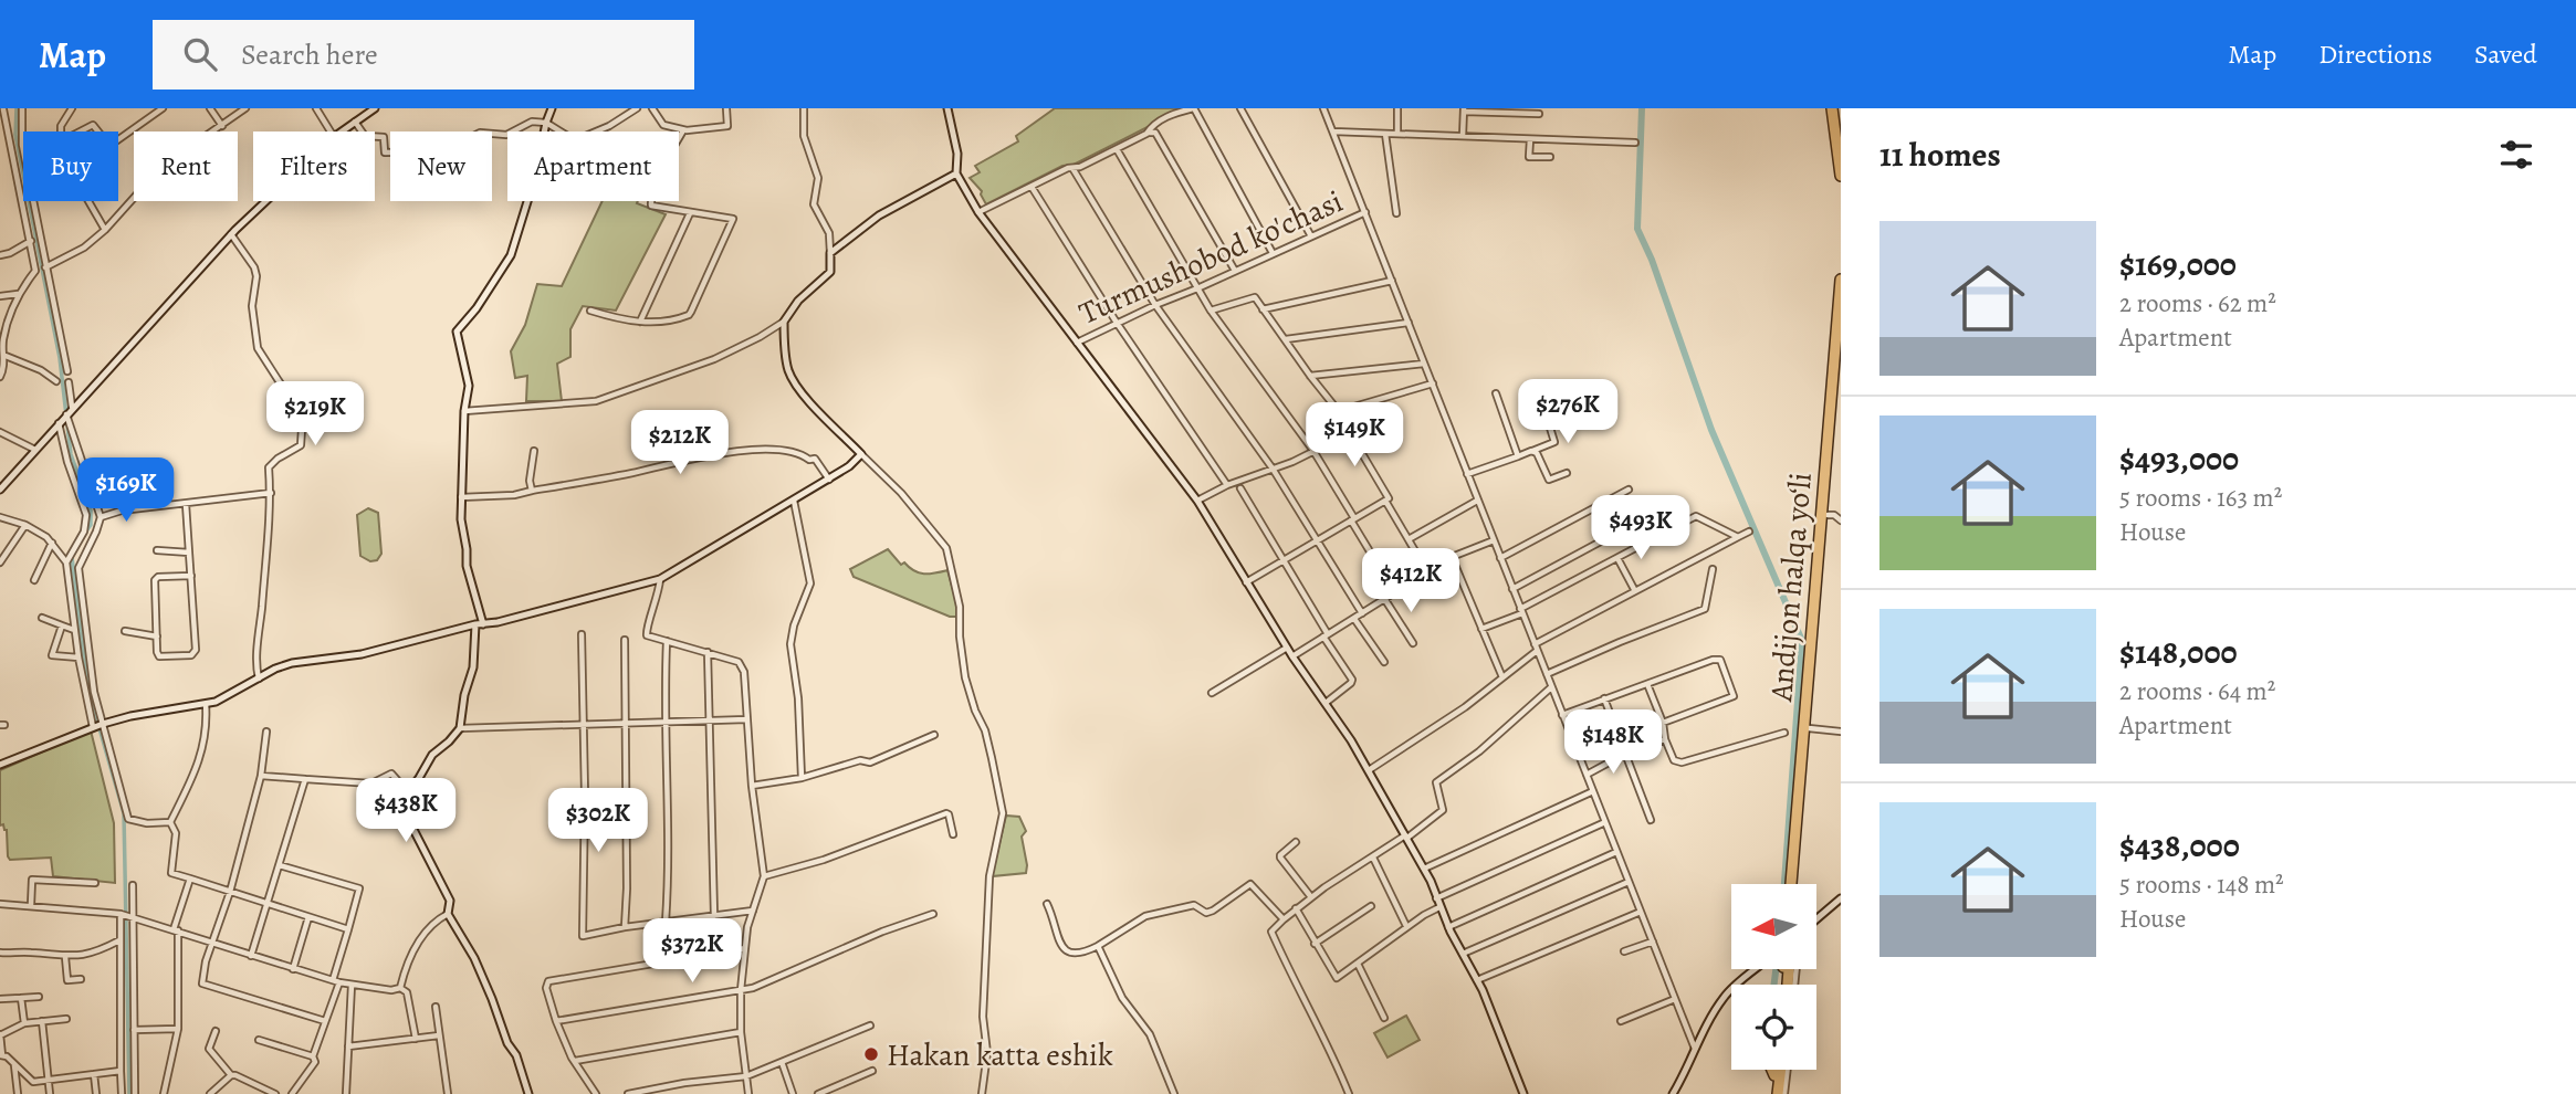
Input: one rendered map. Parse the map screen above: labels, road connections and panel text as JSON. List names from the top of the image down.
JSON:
{
  "streets": {
    "highway": ["Andijon halqa yo‘li"],
    "street": ["Turmushobod ko'chasi"]
  },
  "places": ["Hakan katta eshik"],
  "north": "left",
  "page": {
    "header": "Map",
    "search": "Search here",
    "nav": ["Map", "Directions", "Saved"],
    "heading": "11 homes",
    "chip": [
      "Buy",
      "Rent",
      "Filters",
      "New",
      "Apartment"
    ],
    "list": [
      {
        "name": "$169,000",
        "note": "2 rooms · 62 m² · Apartment"
      },
      {
        "name": "$493,000",
        "note": "5 rooms · 163 m² · House"
      },
      {
        "name": "$148,000",
        "note": "2 rooms · 64 m² · Apartment"
      },
      {
        "name": "$438,000",
        "note": "5 rooms · 148 m² · House"
      }
    ],
    "price": [
      "$276K",
      "$219K",
      "$149K",
      "$212K",
      "$169K",
      "$493K",
      "$412K",
      "$148K",
      "$438K",
      "$302K",
      "$372K"
    ]
  }
}
